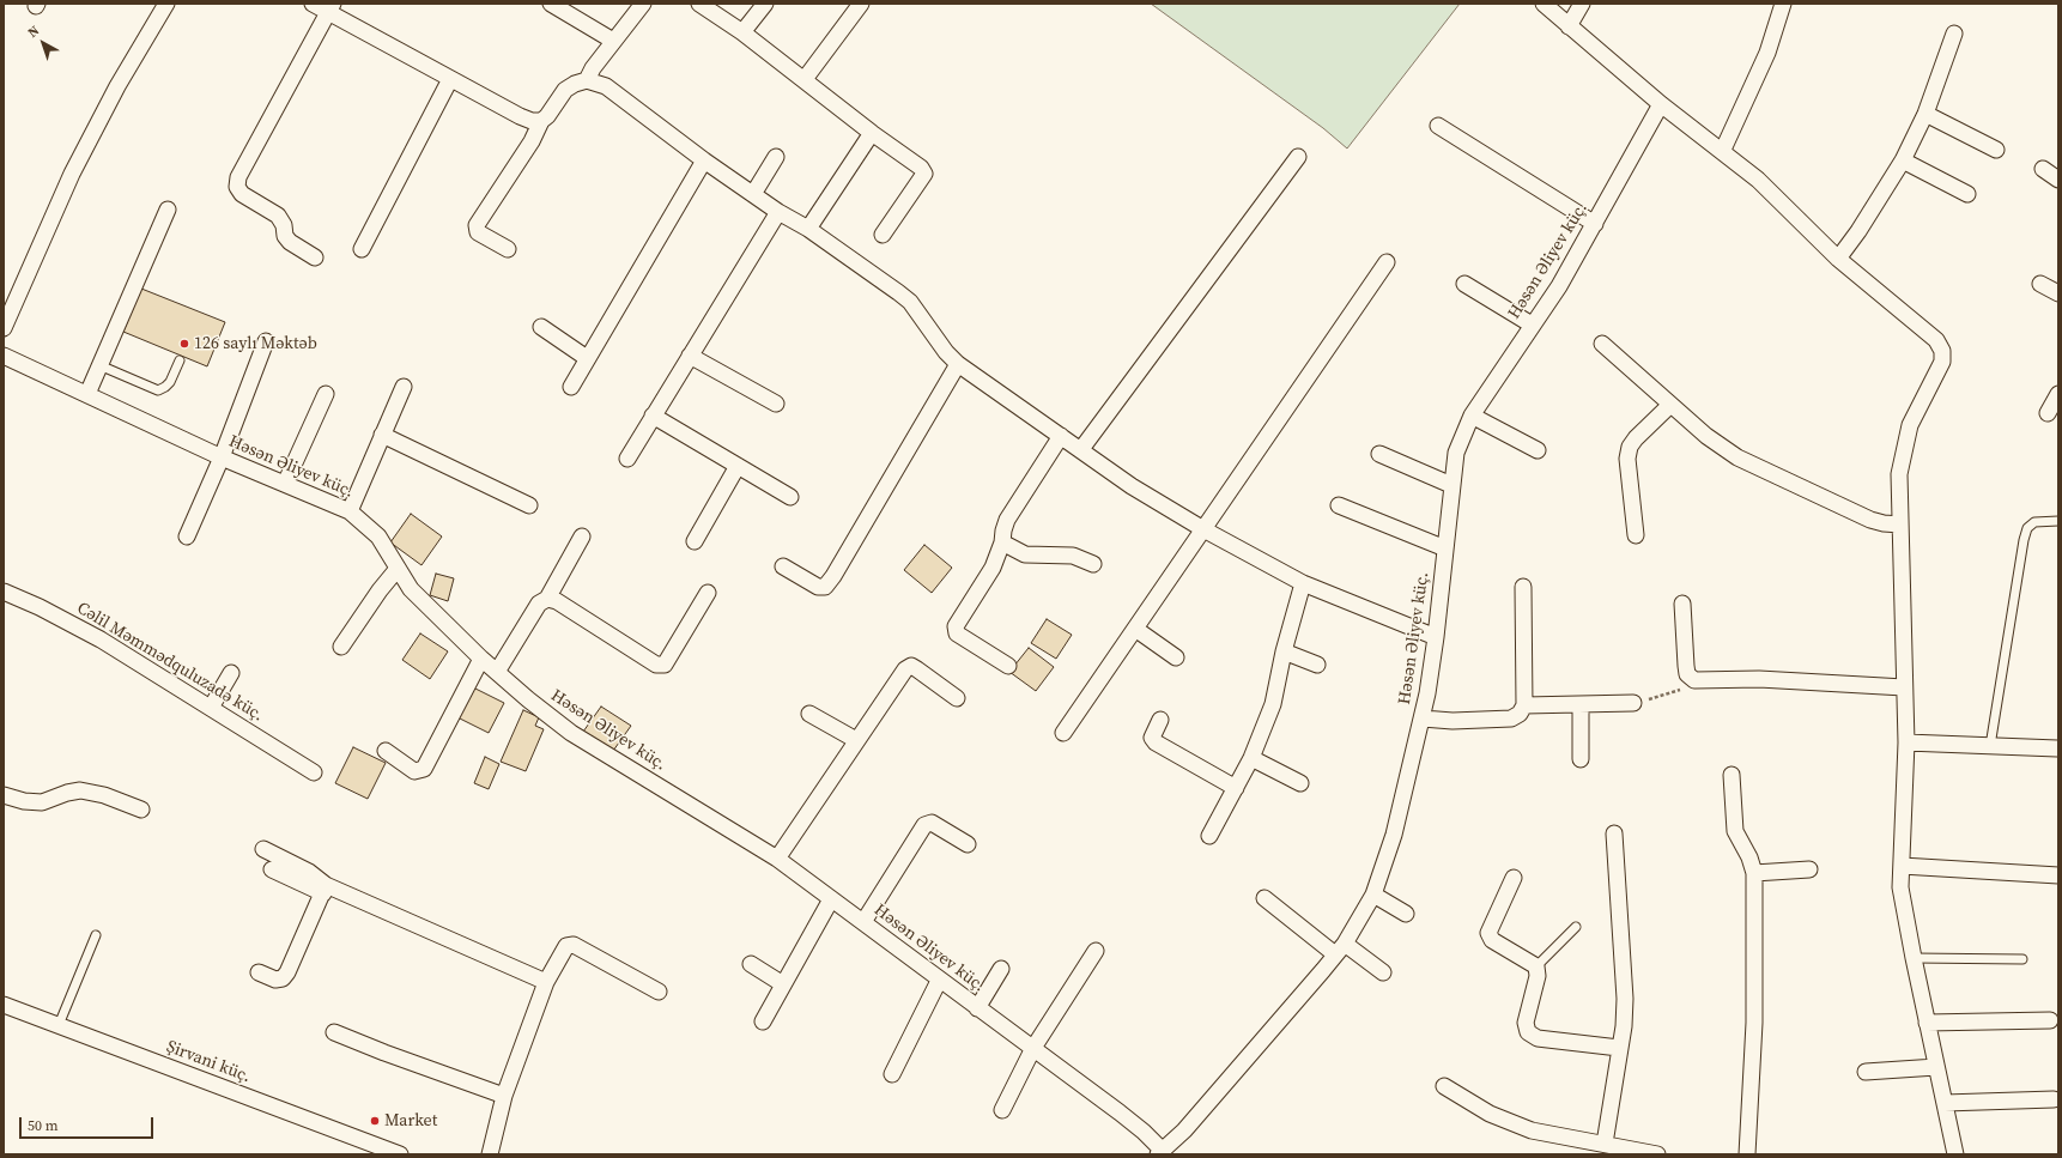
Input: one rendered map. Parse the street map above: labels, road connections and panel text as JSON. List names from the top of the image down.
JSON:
{
  "streets": {
    "street": ["Həsən Əliyev küç.", "Cəlil Məmmədquluzadə küç.", "Şirvani küç."]
  },
  "places": ["126 saylı Məktəb", "Market"],
  "scale_bar": "50 m",
  "north": "top left"
}
